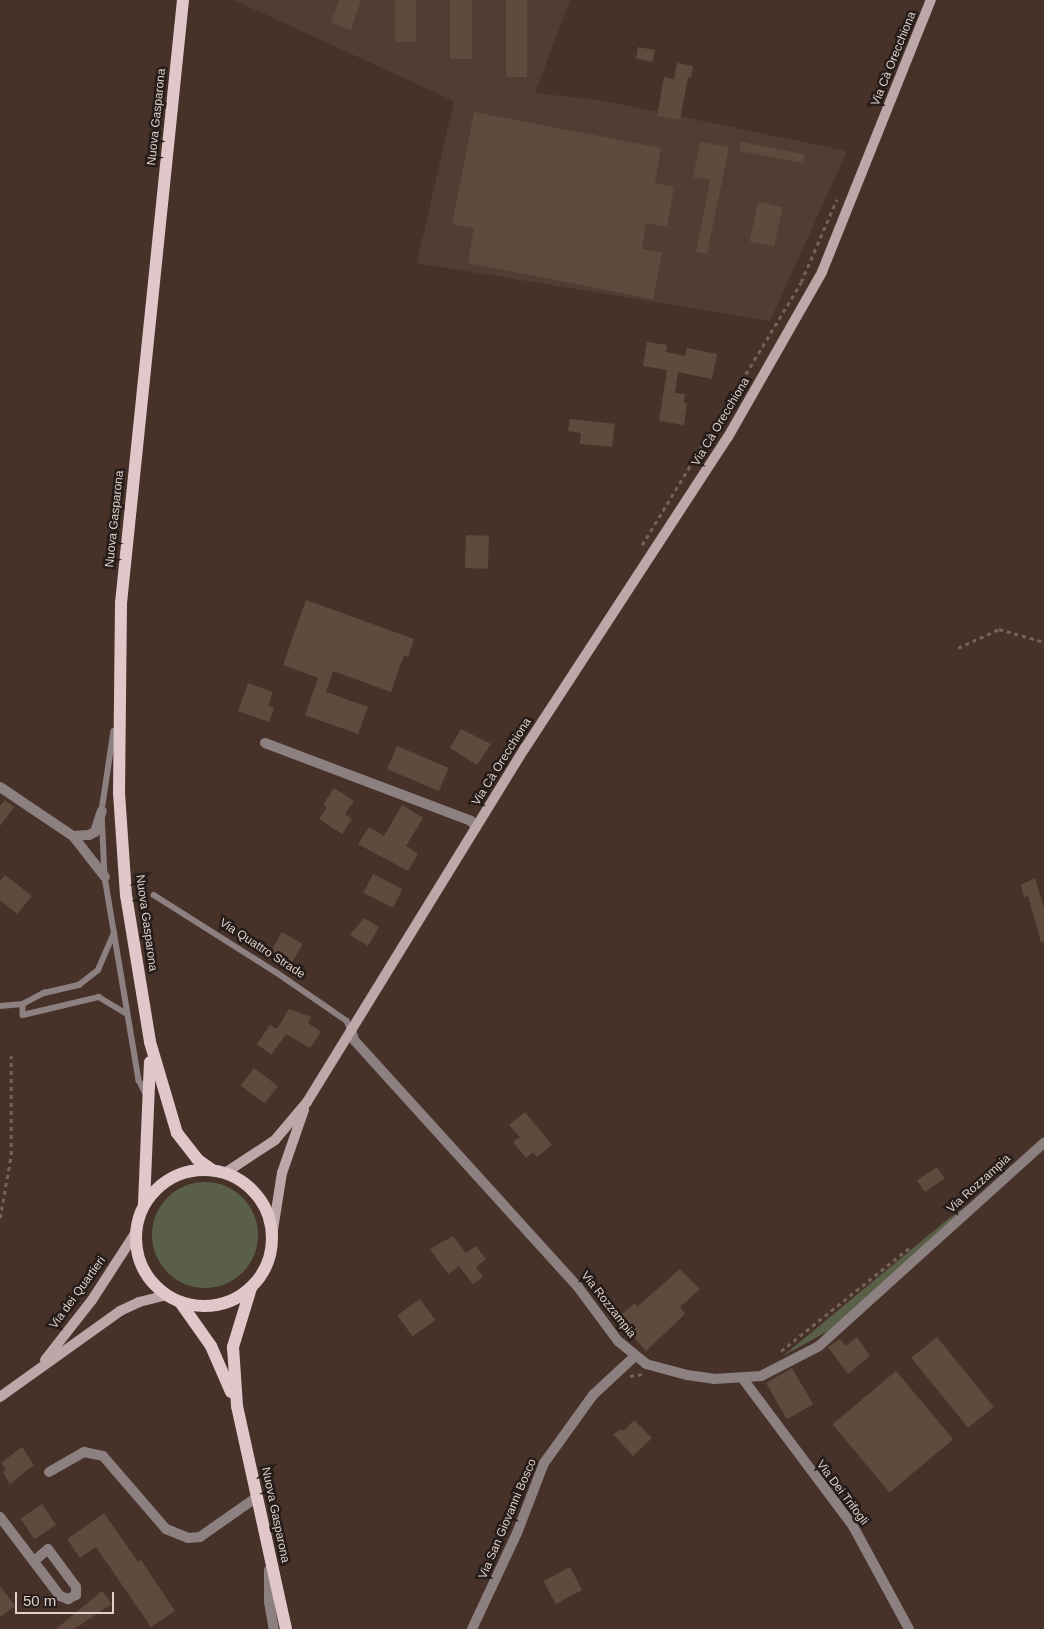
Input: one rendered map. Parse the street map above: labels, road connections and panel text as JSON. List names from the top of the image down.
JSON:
{
  "streets": {
    "main road": ["Via Cà Orecchiona", "Nuova Gasparona", "Via dei Quartieri"],
    "street": ["Via Rozzampia", "Via Dei Trifogli", "Via San Giovanni Bosco"],
    "lane": ["Via Quattro Strade"]
  },
  "crossings": [
    ["Via Cà Orecchiona", "Nuova Gasparona"],
    ["Via Cà Orecchiona", "Via Quattro Strade"],
    ["Via Cà Orecchiona", "Via Rozzampia"],
    ["Via Cà Orecchiona", "Via dei Quartieri"],
    ["Nuova Gasparona", "Via dei Quartieri"],
    ["Via Quattro Strade", "Via Rozzampia"],
    ["Via Rozzampia", "Via Dei Trifogli"],
    ["Via Rozzampia", "Via San Giovanni Bosco"]
  ],
  "scale_bar": "50 m"
}
